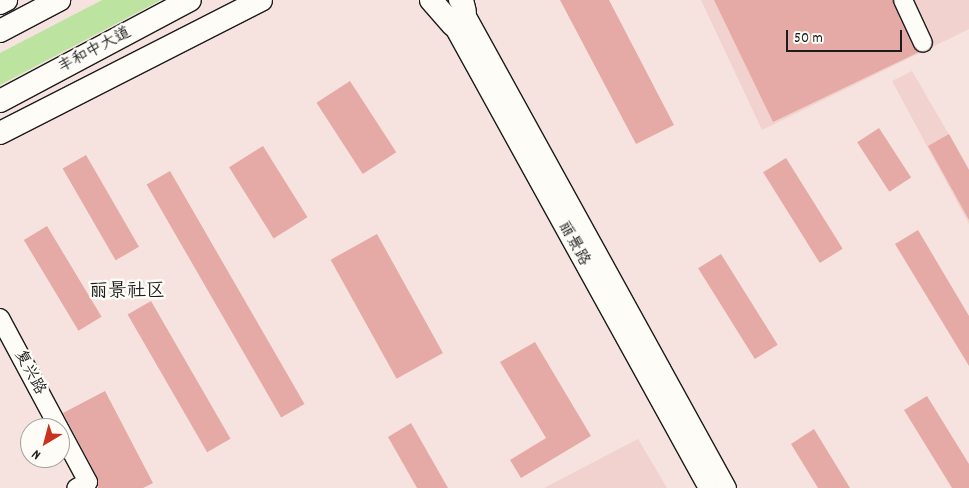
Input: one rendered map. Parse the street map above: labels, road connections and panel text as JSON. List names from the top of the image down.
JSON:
{
  "streets": {
    "main road": ["丰和中大道"],
    "street": ["丽景路", "复兴路"]
  },
  "districts": ["丽景社区"],
  "scale_bar": "50 m",
  "north": "bottom left"
}
